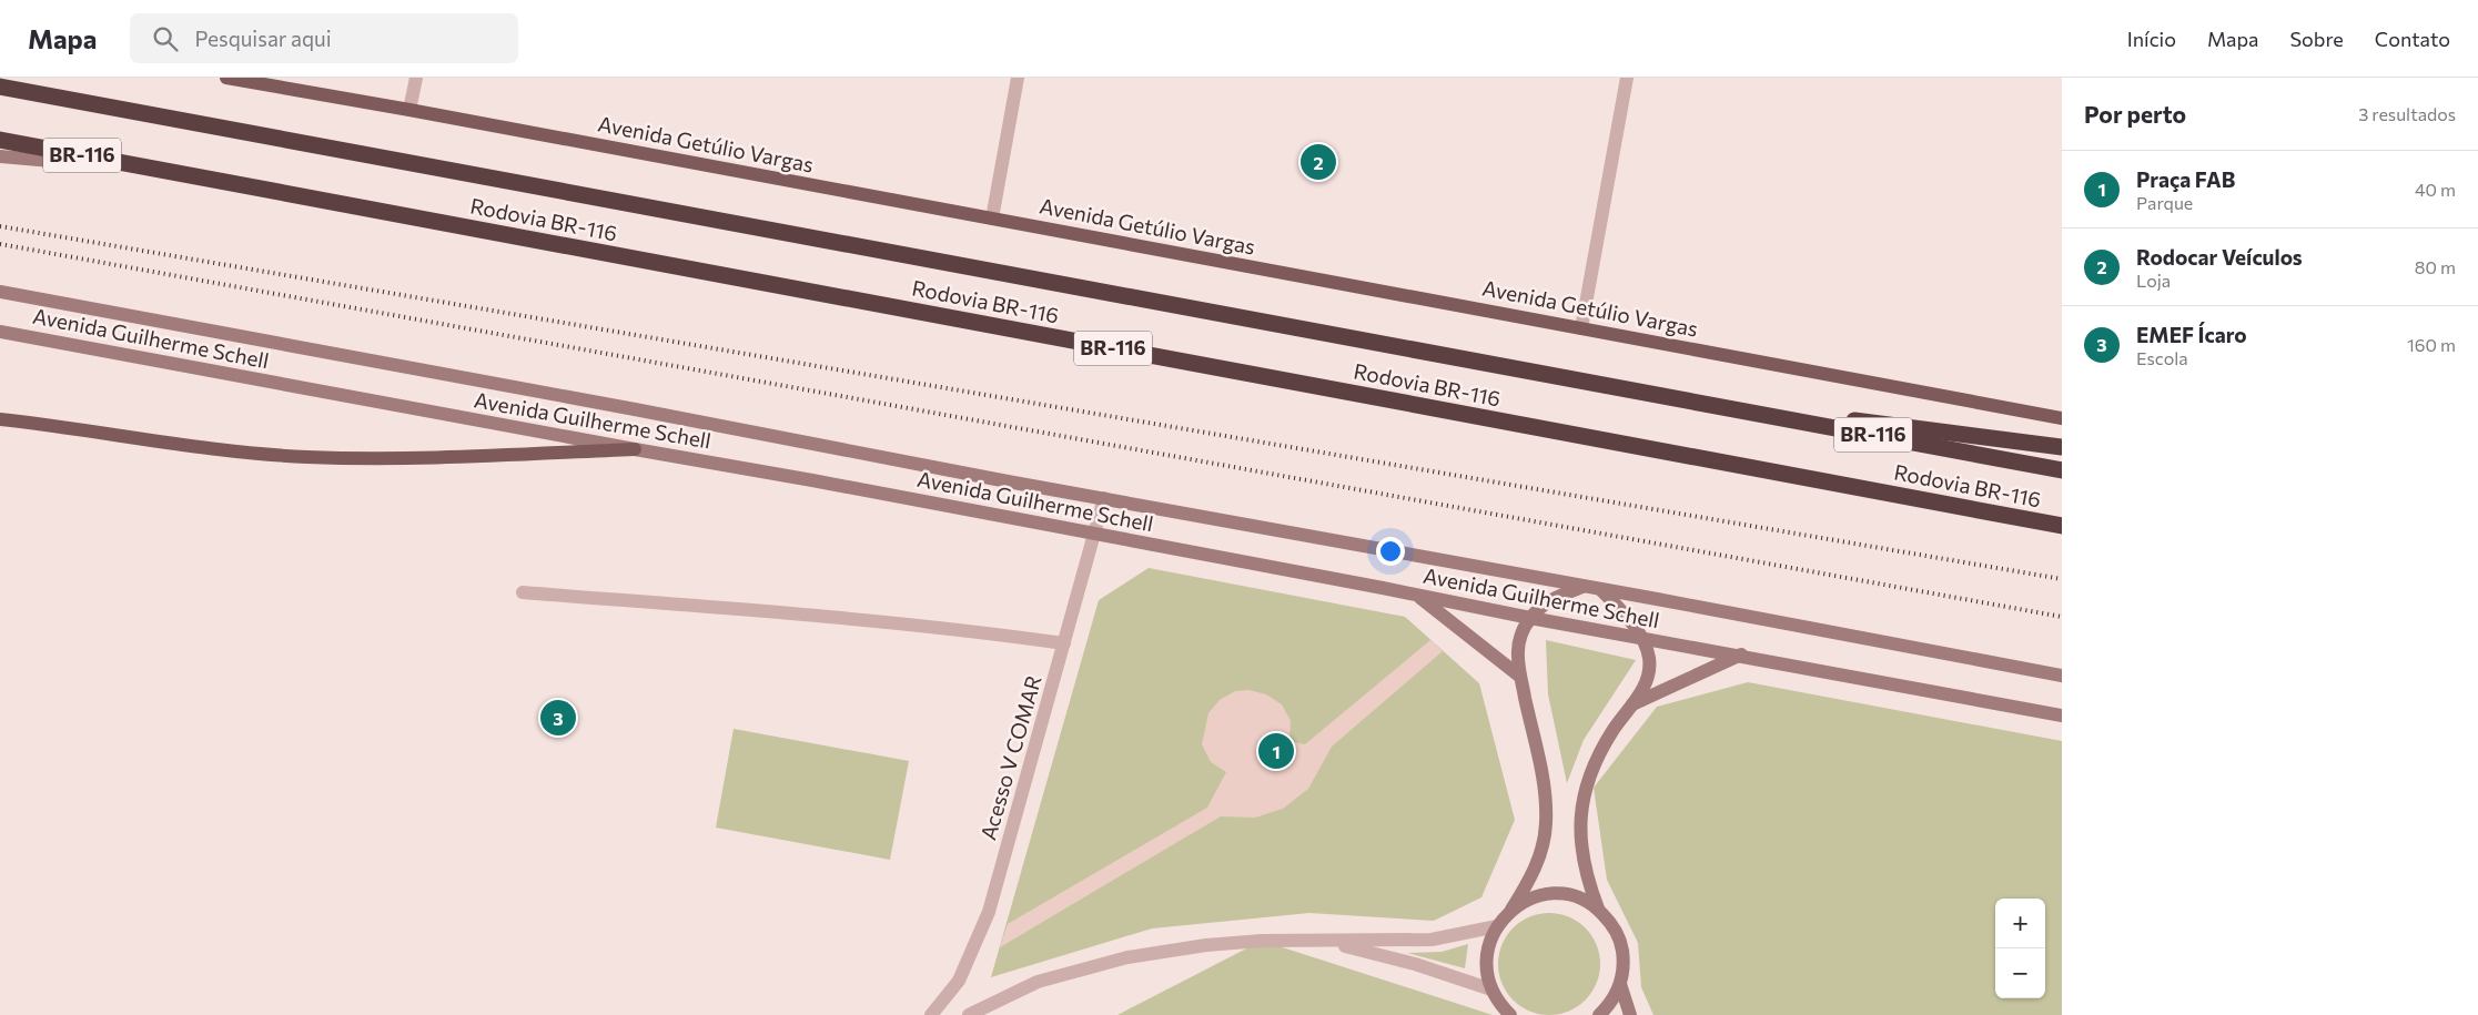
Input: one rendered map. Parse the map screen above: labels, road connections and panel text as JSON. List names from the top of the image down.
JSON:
{
  "streets": {
    "highway": ["BR-116", "Rodovia BR-116"],
    "main road": ["Avenida Getúlio Vargas", "Avenida Guilherme Schell"],
    "street": ["Acesso V COMAR"]
  },
  "crossings": [
    ["BR-116", "Rodovia BR-116"],
    ["Avenida Guilherme Schell", "Acesso V COMAR"]
  ],
  "page": {
    "header": "Mapa",
    "search": "Pesquisar aqui",
    "nav": [
      "Início",
      "Mapa",
      "Sobre",
      "Contato"
    ],
    "heading": ["Por perto", "3 resultados"],
    "pins": ["2", "3", "1"],
    "list": [
      {
        "mark": "1",
        "name": "Praça FAB",
        "note": "Parque",
        "value": "40 m"
      },
      {
        "mark": "2",
        "name": "Rodocar Veículos",
        "note": "Loja",
        "value": "80 m"
      },
      {
        "mark": "3",
        "name": "EMEF Ícaro",
        "note": "Escola",
        "value": "160 m"
      }
    ],
    "map_buttons": ["+", "−"]
  }
}
